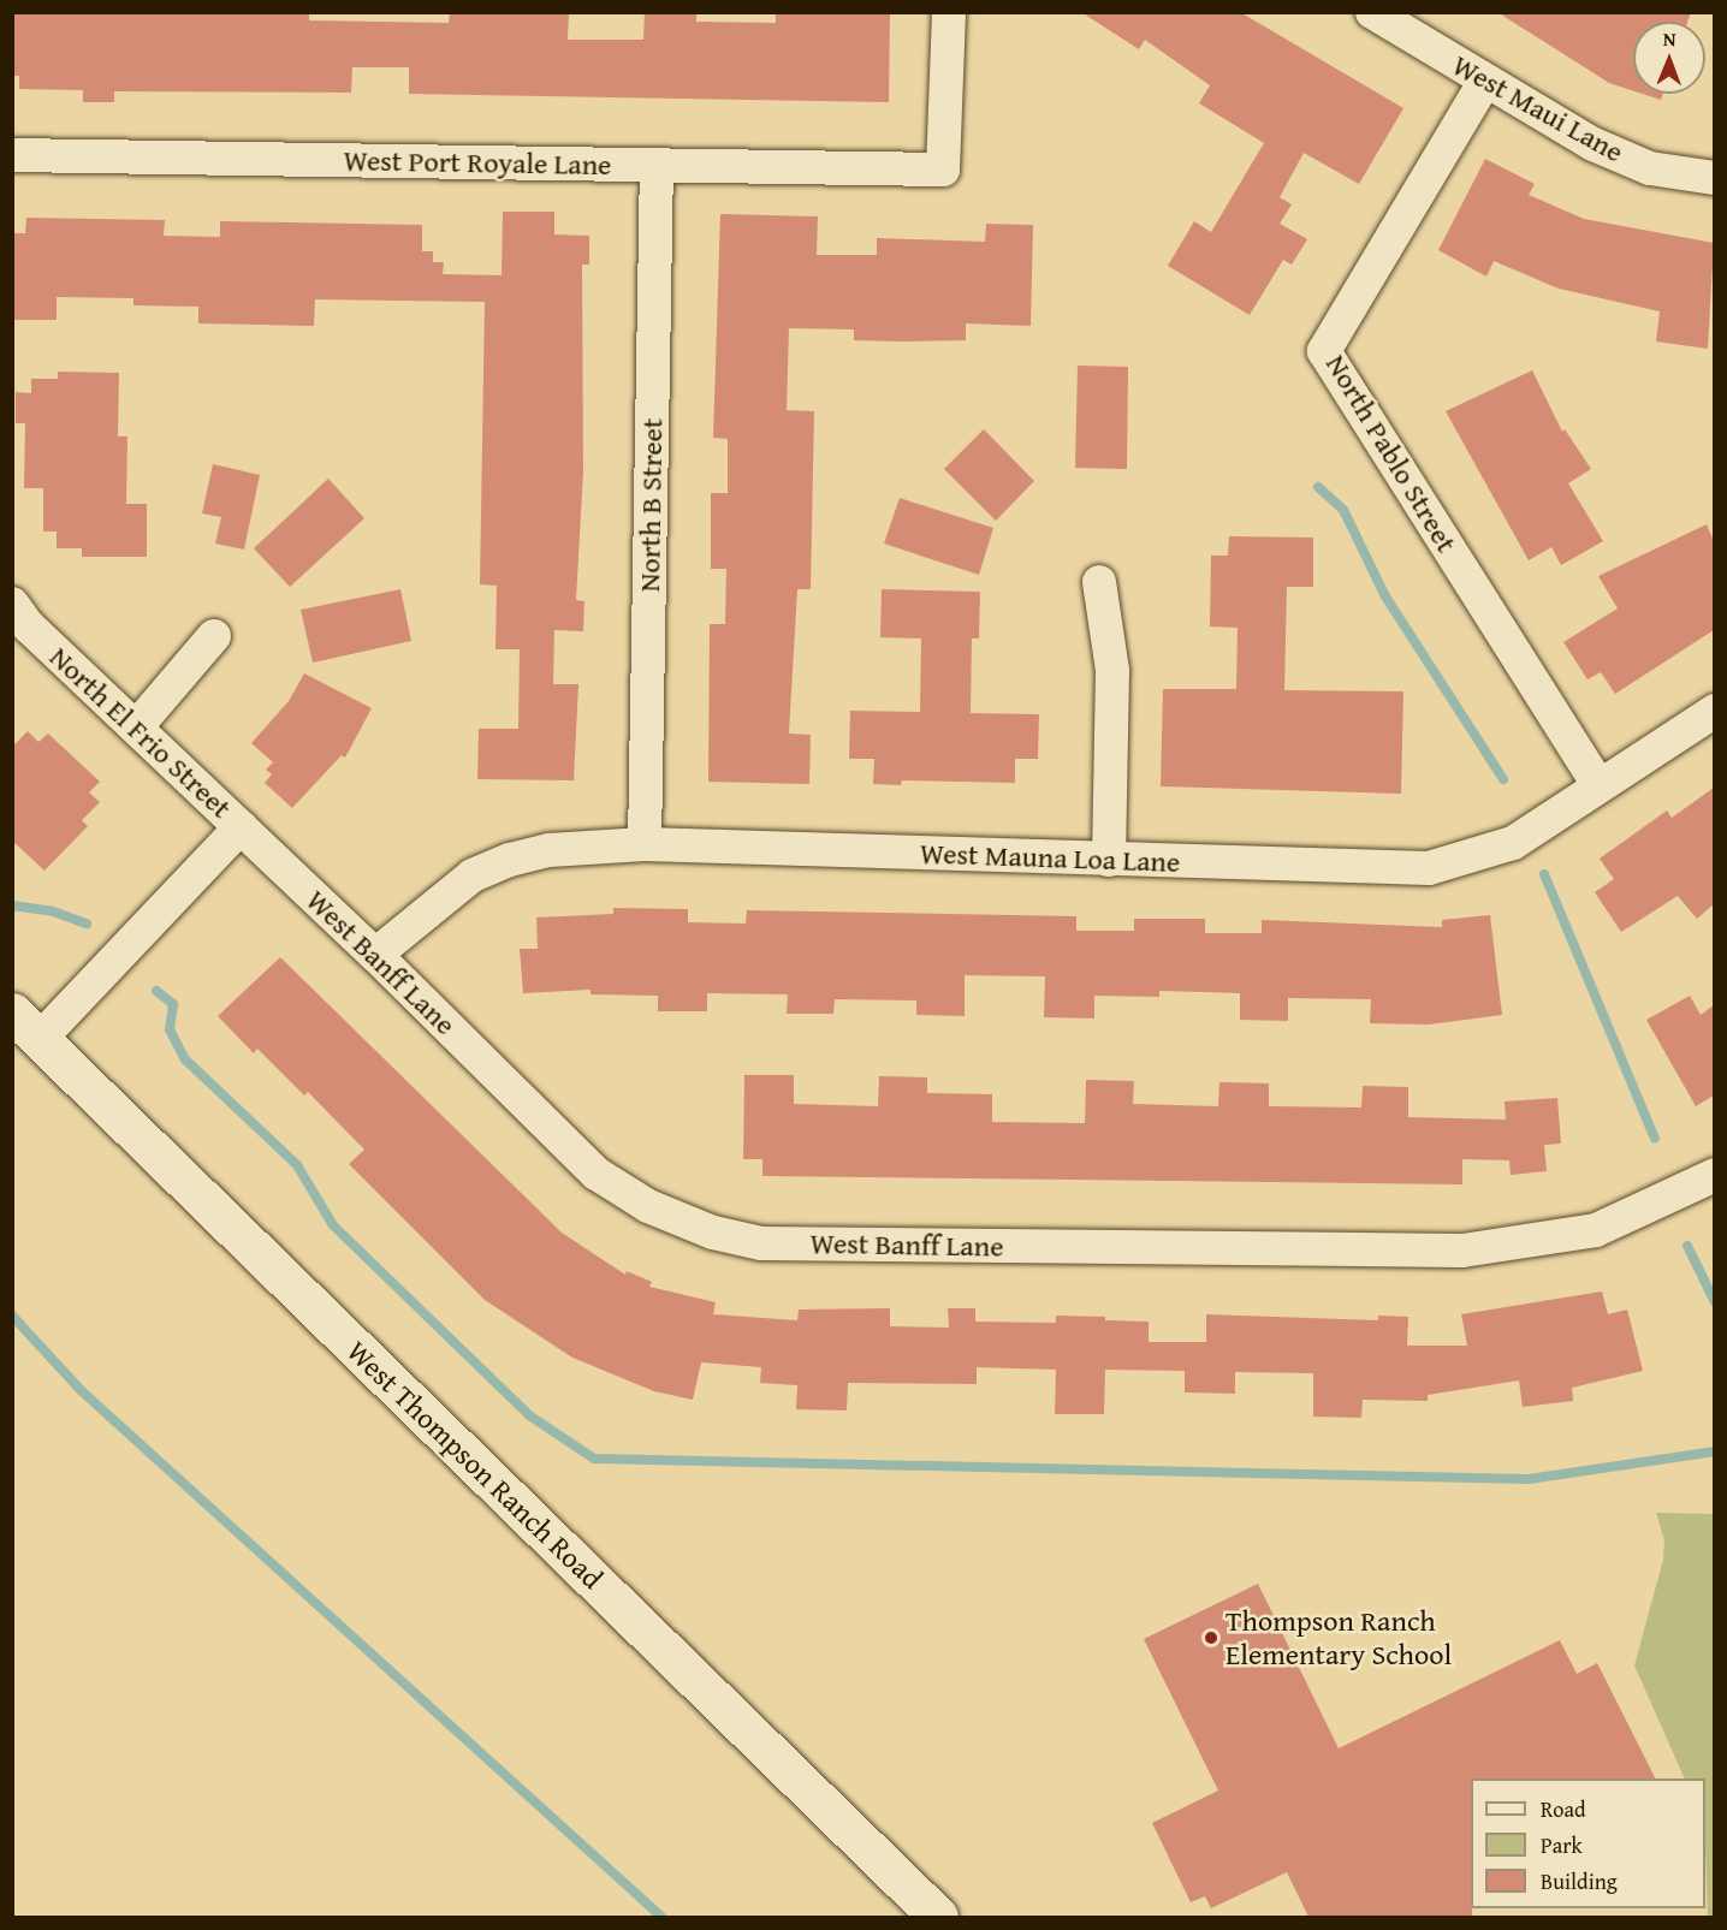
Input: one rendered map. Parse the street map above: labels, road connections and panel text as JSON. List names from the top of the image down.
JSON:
{
  "streets": {
    "main road": ["West Thompson Ranch Road"],
    "street": [
      "West Maui Lane",
      "West Port Royale Lane",
      "North Pablo Street",
      "North B Street",
      "North El Frio Street",
      "West Mauna Loa Lane",
      "West Banff Lane"
    ]
  },
  "crossings": [
    ["West Maui Lane", "North Pablo Street"],
    ["West Port Royale Lane", "North B Street"],
    ["North Pablo Street", "West Mauna Loa Lane"],
    ["North B Street", "West Mauna Loa Lane"],
    ["North El Frio Street", "West Banff Lane"],
    ["West Mauna Loa Lane", "West Banff Lane"]
  ],
  "places": ["Thompson Ranch Elementary School"],
  "legend": ["Road", "Park", "Building"],
  "north": "top"
}
